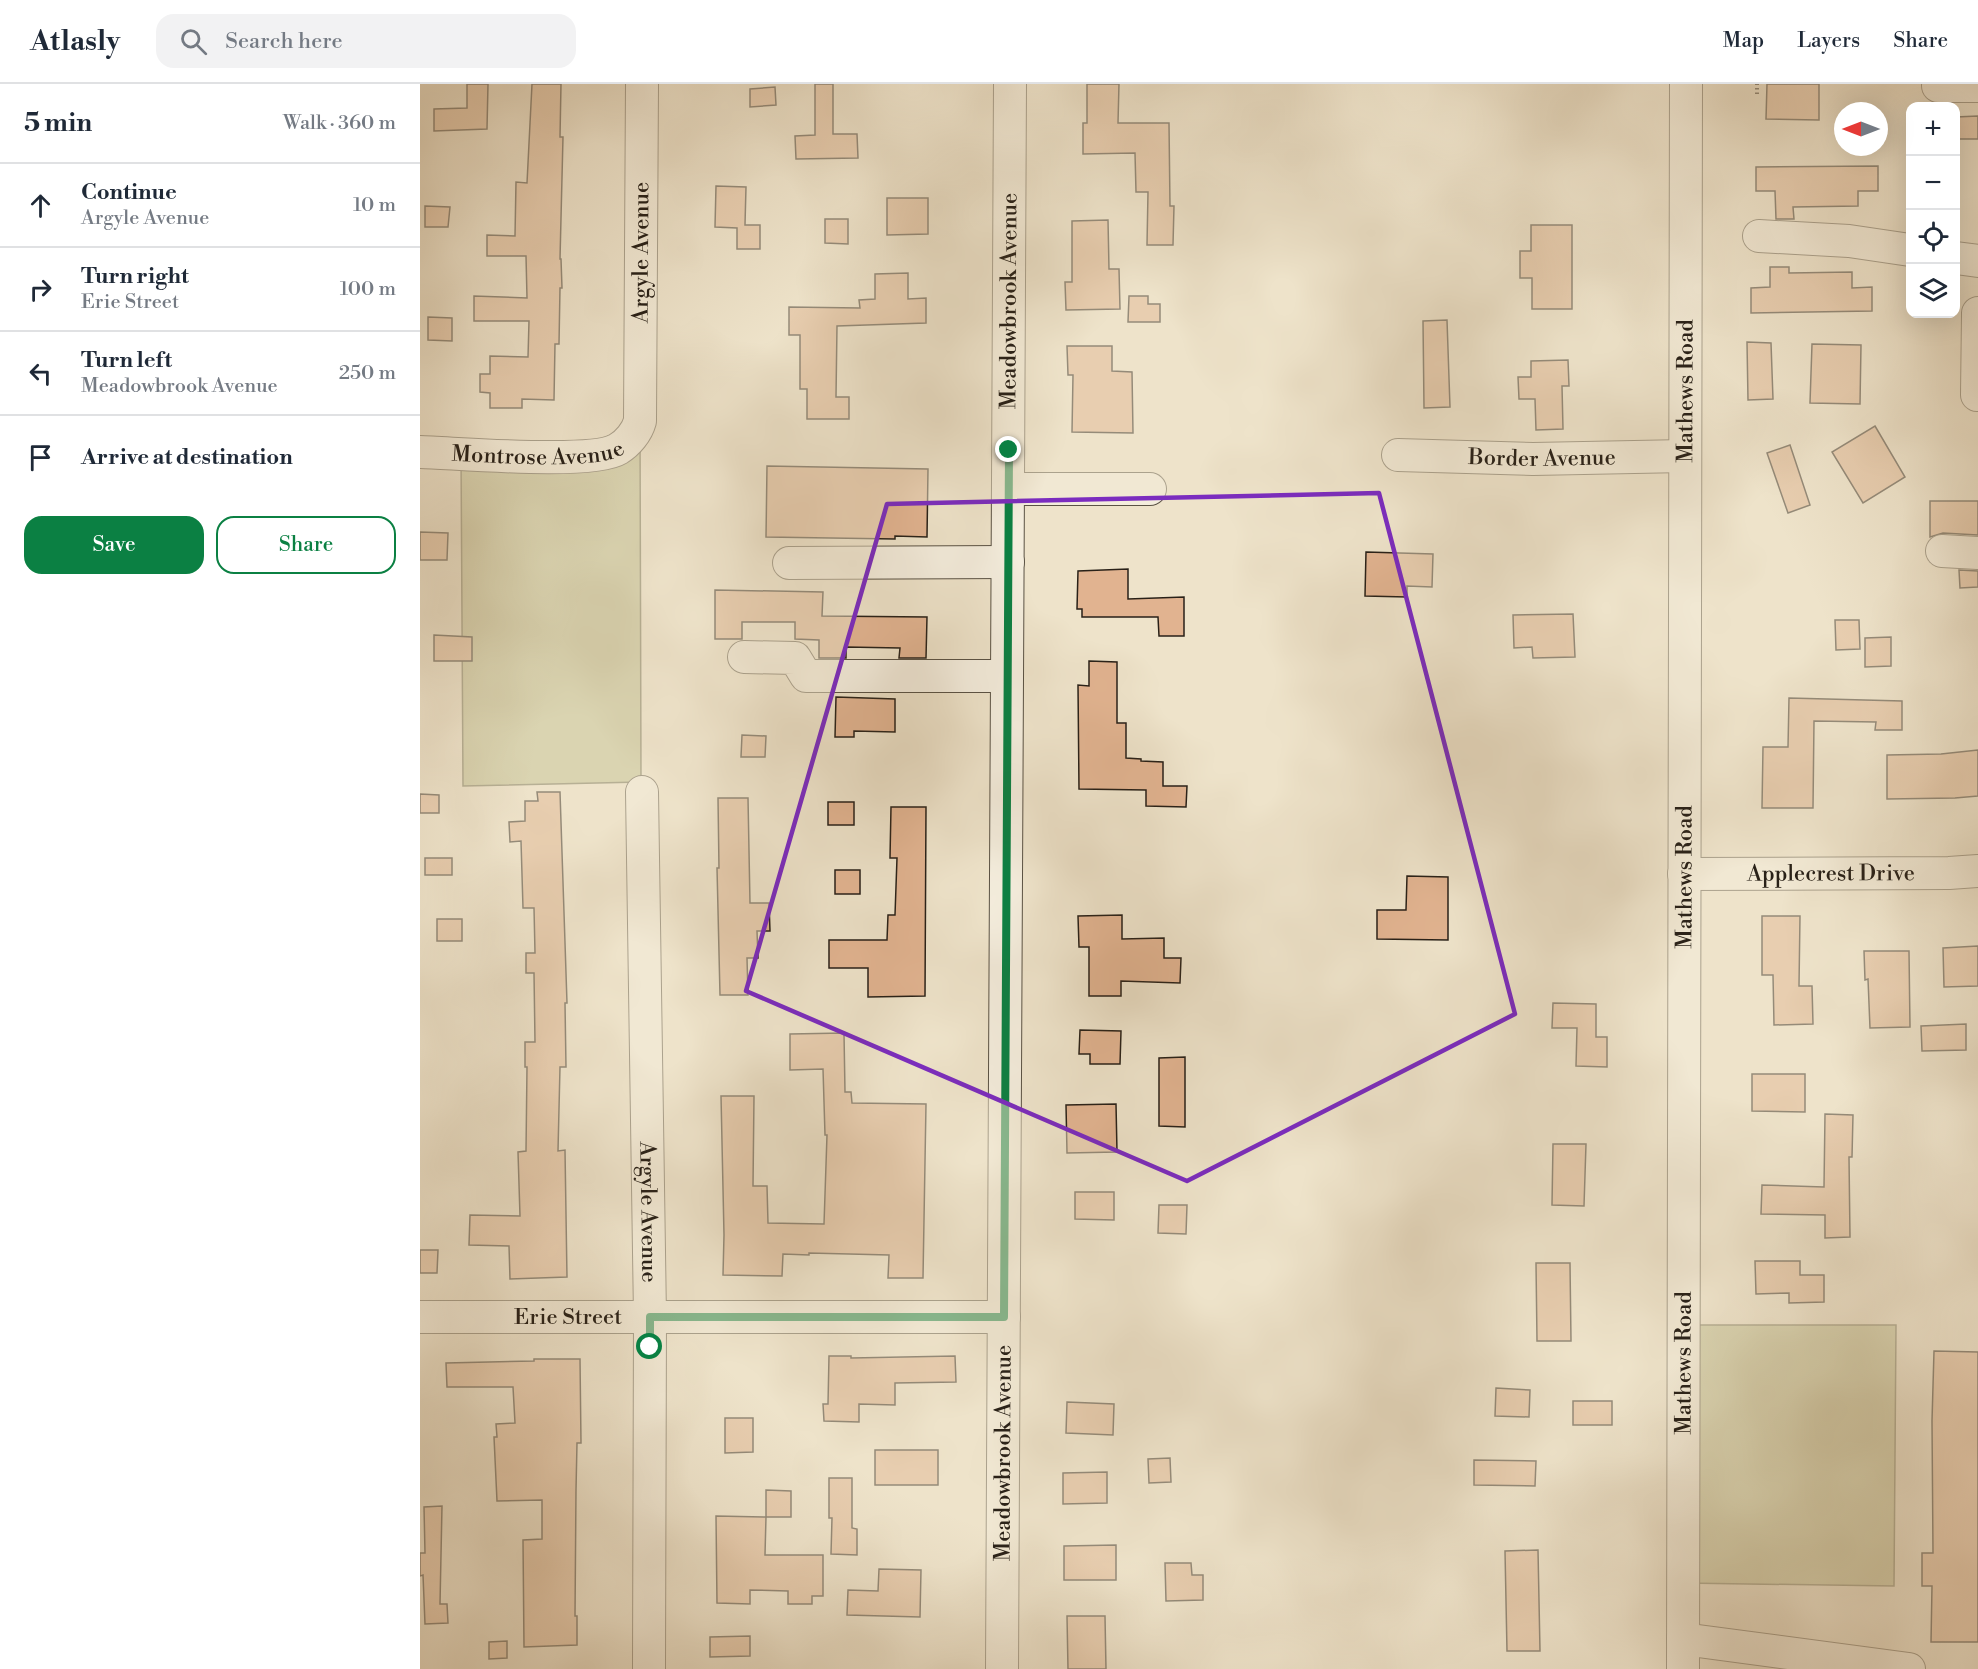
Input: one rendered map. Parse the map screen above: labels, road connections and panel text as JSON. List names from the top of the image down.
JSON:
{
  "streets": {
    "street": [
      "Argyle Avenue",
      "Meadowbrook Avenue",
      "Mathews Road",
      "Montrose Avenue",
      "Border Avenue",
      "Applecrest Drive",
      "Erie Street"
    ]
  },
  "crossings": [
    ["Argyle Avenue", "Montrose Avenue"],
    ["Argyle Avenue", "Erie Street"],
    ["Meadowbrook Avenue", "Erie Street"],
    ["Mathews Road", "Border Avenue"],
    ["Mathews Road", "Applecrest Drive"]
  ],
  "north": "left",
  "page": {
    "header": "Atlasly",
    "search": "Search here",
    "nav": ["Map", "Layers", "Share"],
    "heading": ["5 min", "Walk · 360 m"],
    "map_buttons": ["+", "−"],
    "list": [
      ["Continue", "Argyle Avenue", "10 m"],
      ["Turn right", "Erie Street", "100 m"],
      ["Turn left", "Meadowbrook Avenue", "250 m"],
      "Arrive at destination"
    ],
    "buttons": ["Save", "Share"]
  }
}
